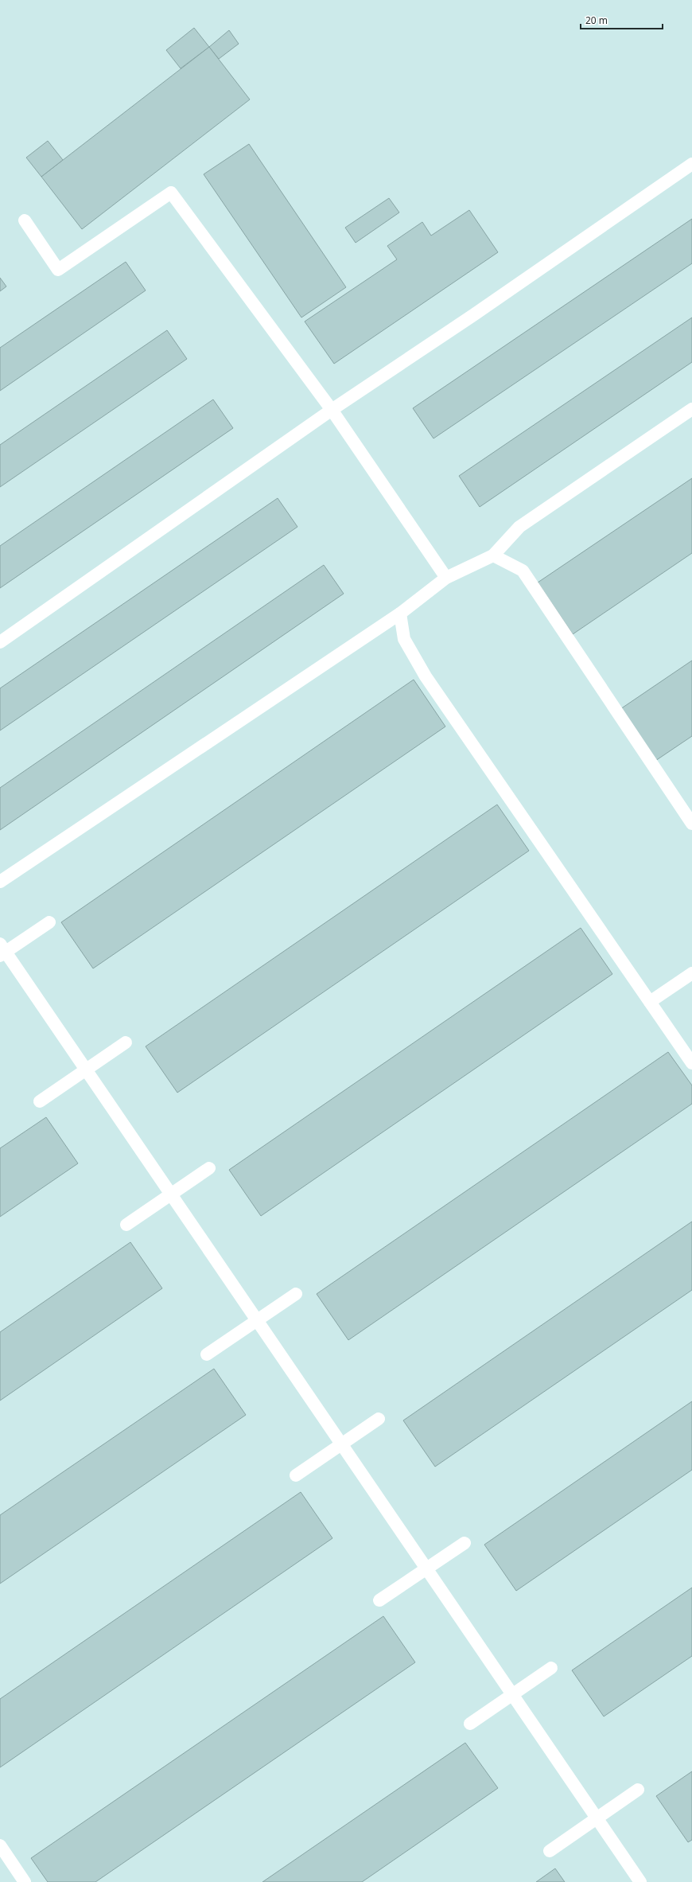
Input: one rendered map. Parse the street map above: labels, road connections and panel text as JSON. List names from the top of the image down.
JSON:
{
  "scale_bar": "20 m"
}
